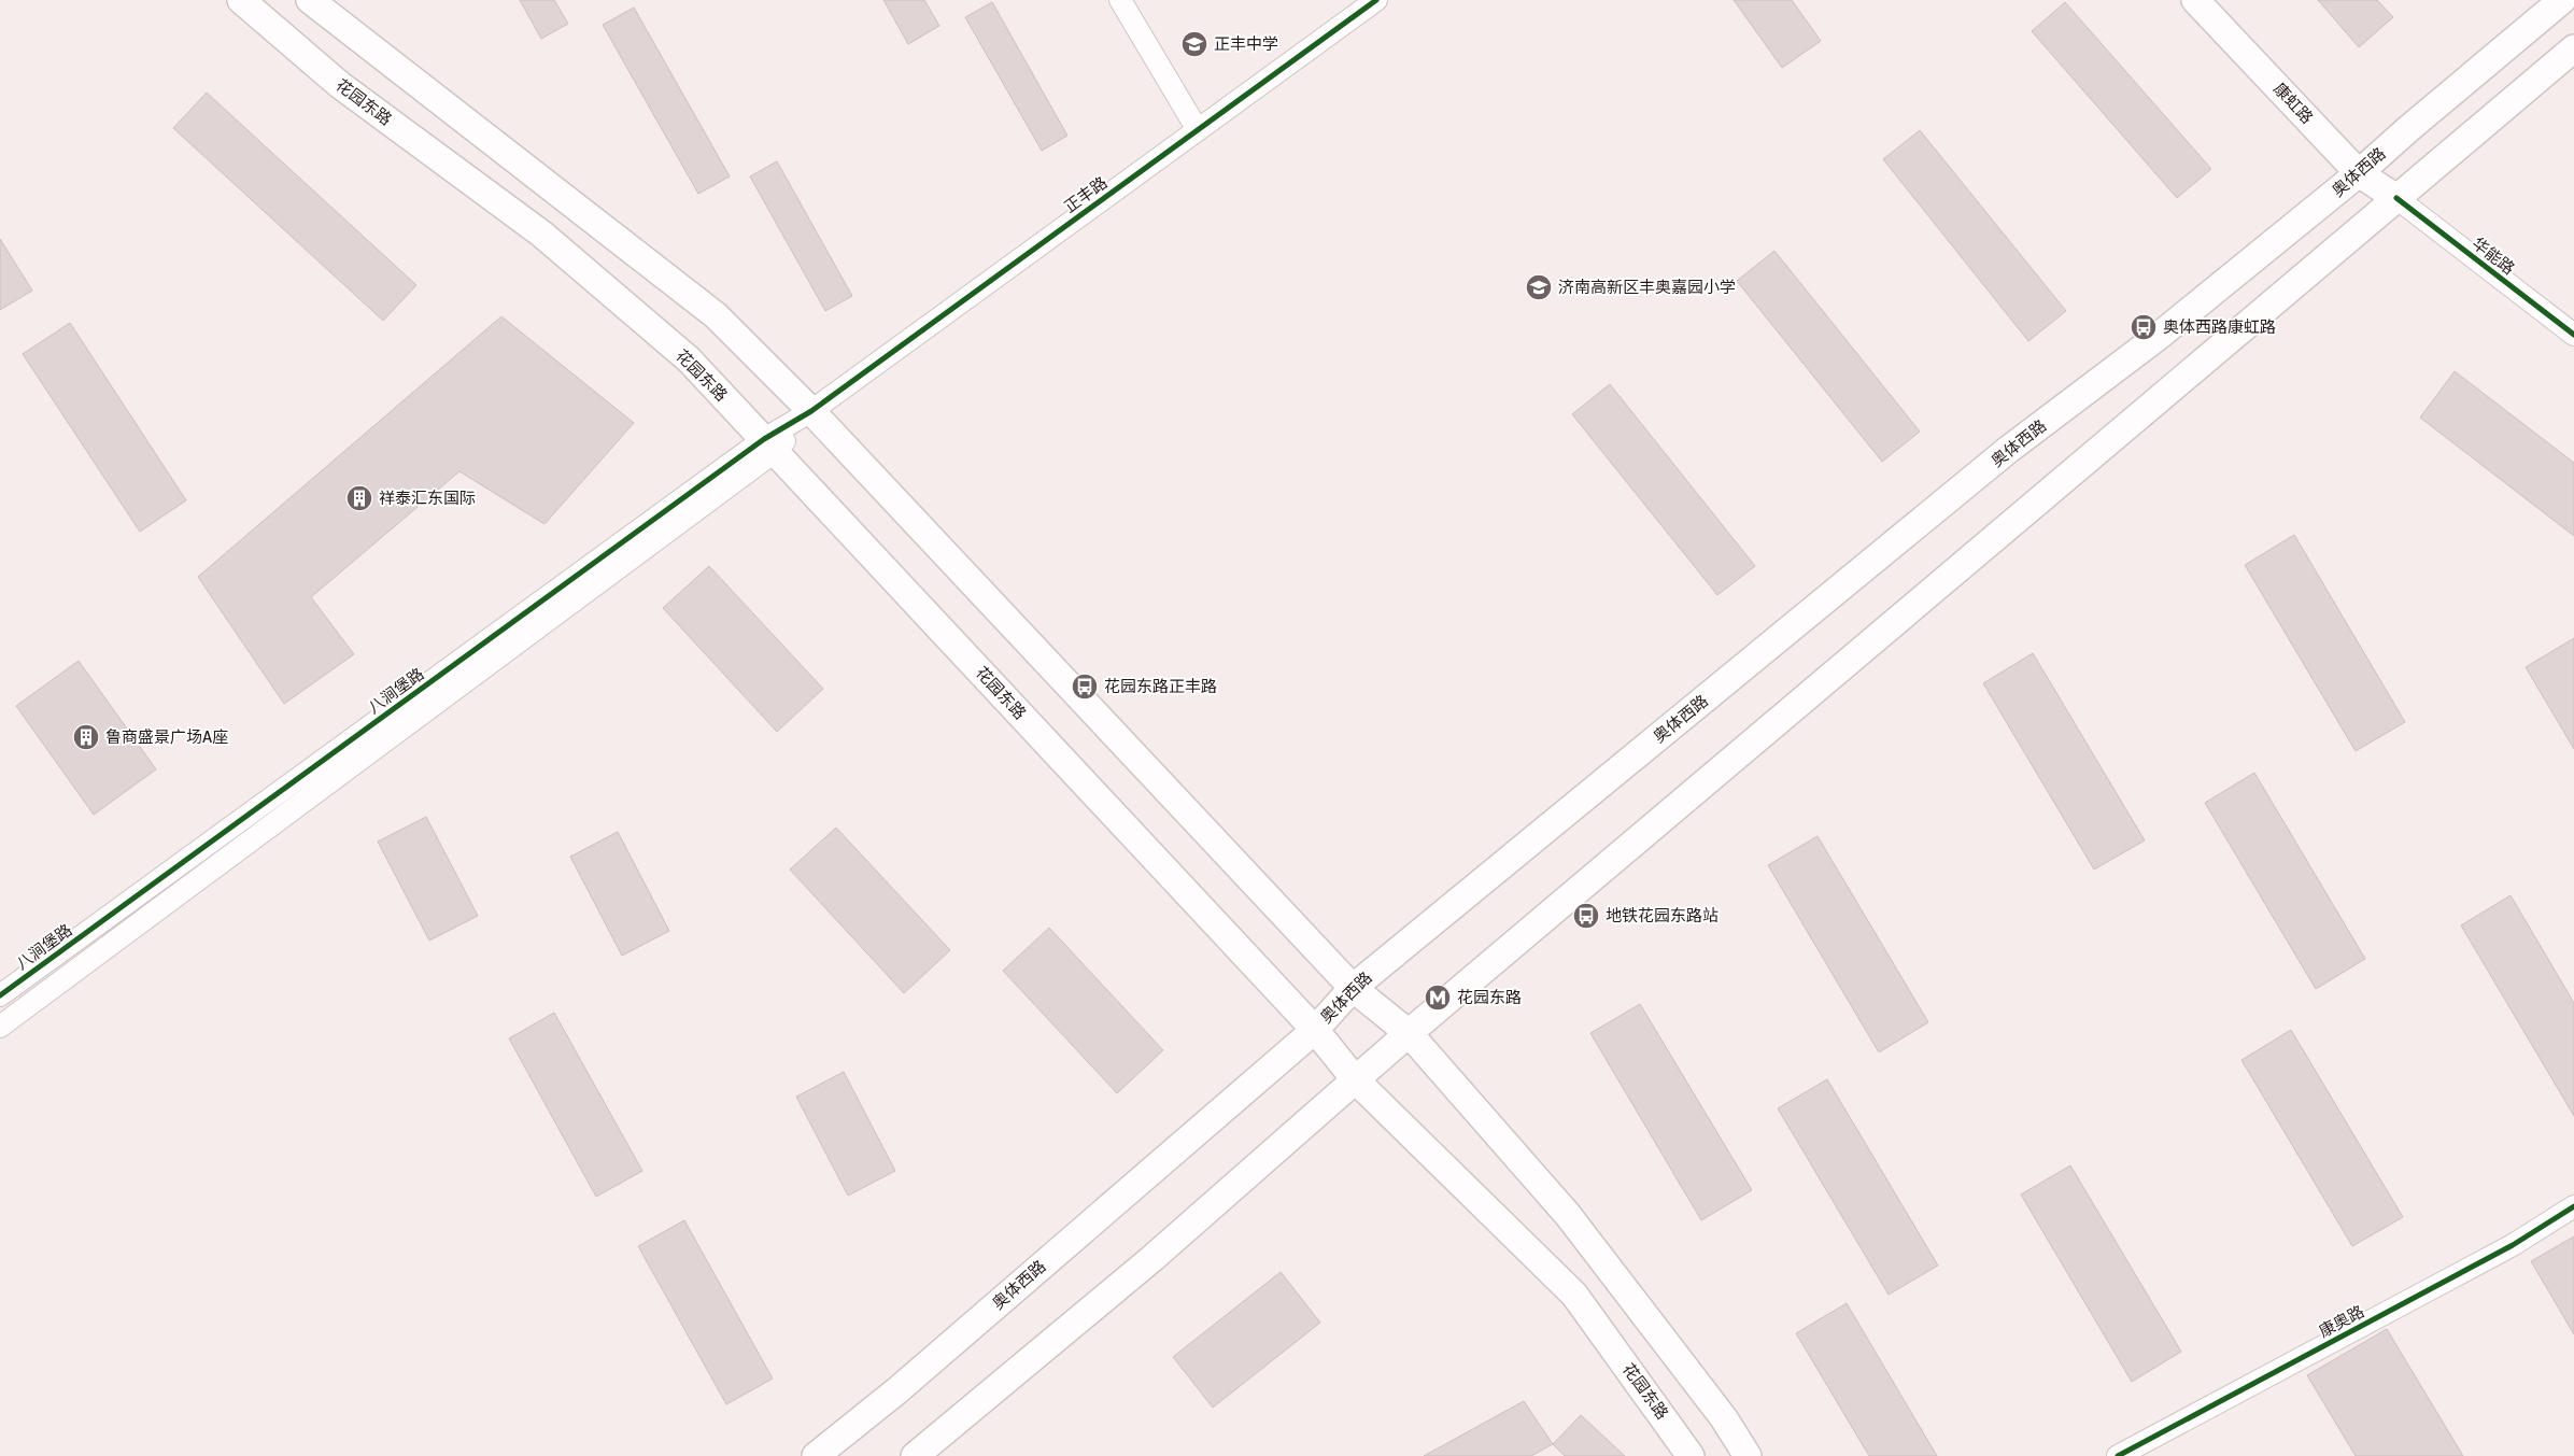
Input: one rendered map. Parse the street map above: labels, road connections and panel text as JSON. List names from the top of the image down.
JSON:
{
  "streets": {
    "main road": ["花园东路", "康虹路", "奥体西路"],
    "street": [
      "正丰路",
      "华能路",
      "八涧堡路",
      "康奥路"
    ]
  },
  "crossings": [
    ["花园东路", "奥体西路"],
    ["花园东路", "八涧堡路"],
    ["康虹路", "奥体西路"],
    ["康虹路", "华能路"],
    ["正丰路", "八涧堡路"]
  ],
  "places": {
    "school or university": ["正丰中学", "济南高新区丰奥嘉园小学"],
    "bus stop": ["奥体西路康虹路", "花园东路正丰路", "地铁花园东路站"],
    "building": ["祥泰汇东国际", "鲁商盛景广场A座"],
    "metro station": ["花园东路"]
  }
}
